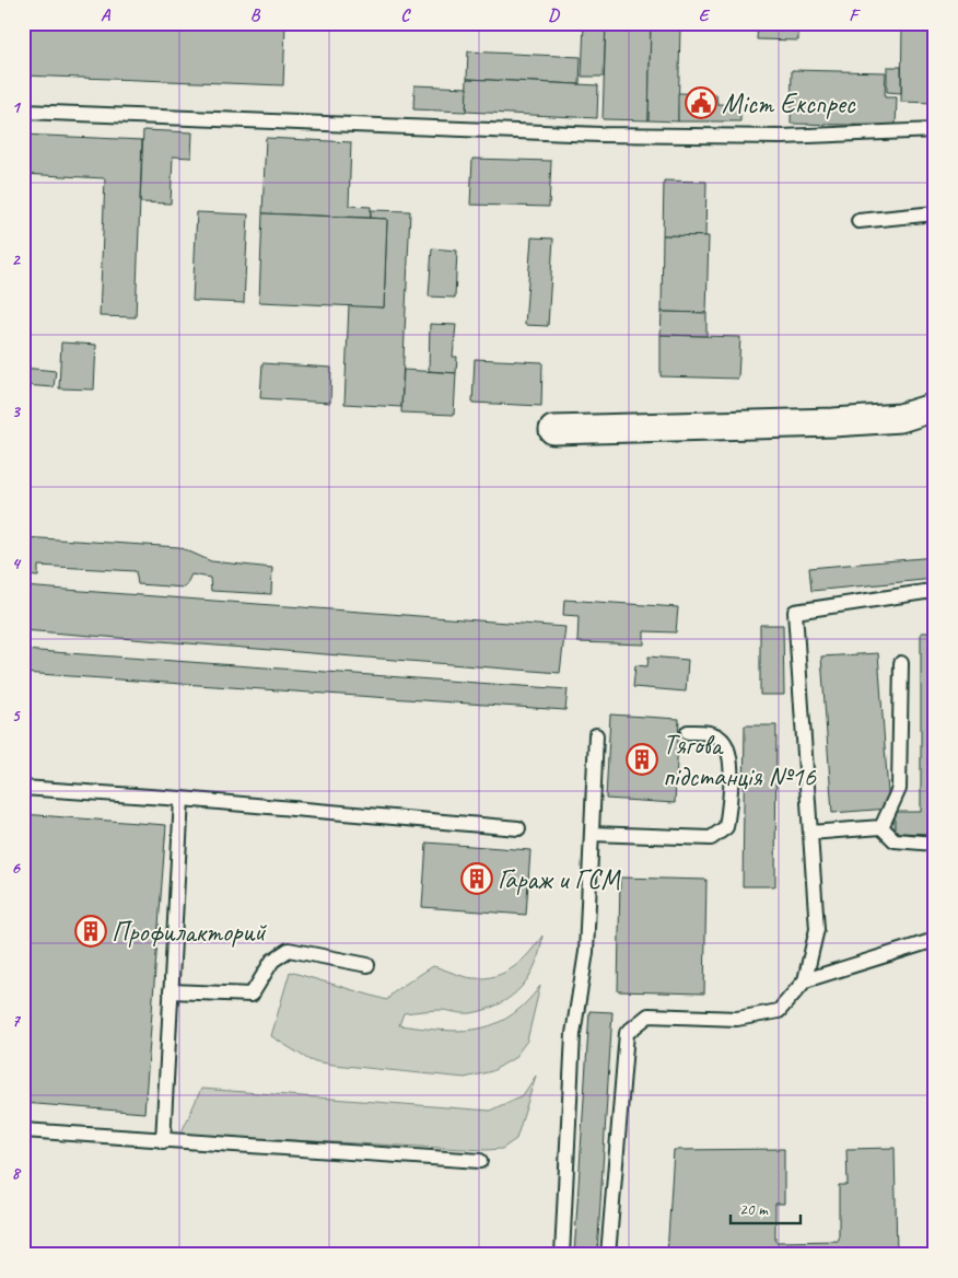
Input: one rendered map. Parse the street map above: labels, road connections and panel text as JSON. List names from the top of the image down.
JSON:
{
  "places": {
    "public building": ["Міст Експрес"],
    "building": ["Тягова пiдстанцiя №16", "Гараж и ГСМ", "Профилакторий"]
  },
  "scale_bar": "20 m",
  "grid": {
    "columns": [
      "A",
      "B",
      "C",
      "D",
      "E",
      "F"
    ],
    "rows": [
      "1",
      "2",
      "3",
      "4",
      "5",
      "6",
      "7",
      "8"
    ]
  }
}
